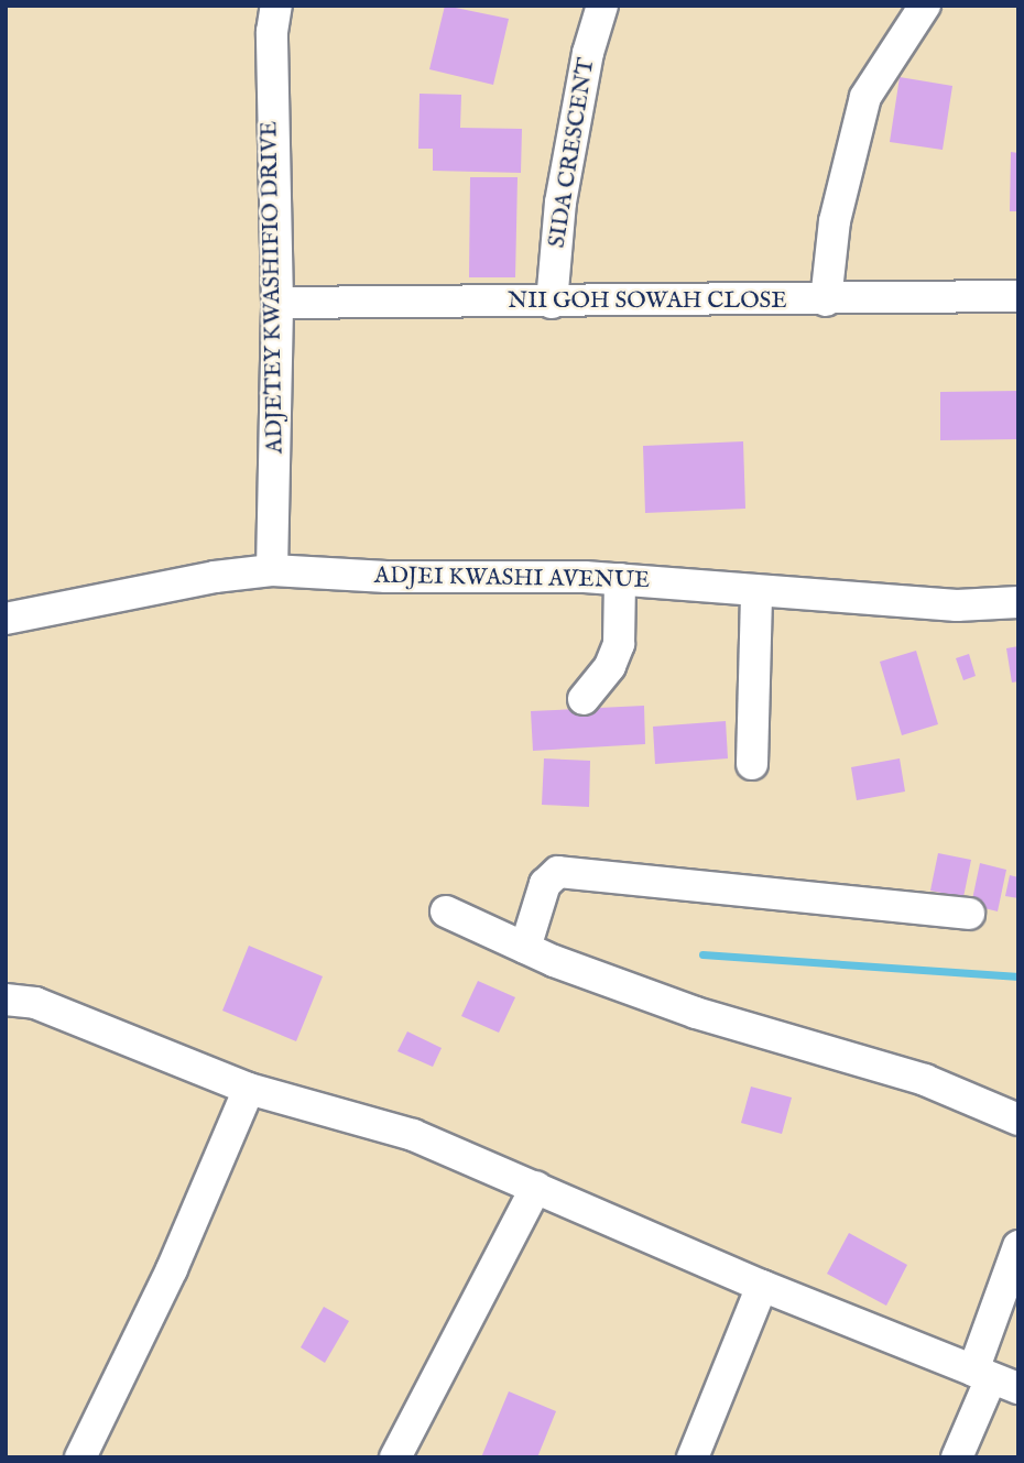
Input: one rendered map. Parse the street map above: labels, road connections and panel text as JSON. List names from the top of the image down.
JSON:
{
  "streets": {
    "street": [
      "SIDA CRESCENT",
      "ADJETEY KWASHIFIO DRIVE",
      "NII GOH SOWAH CLOSE",
      "ADJEI KWASHI AVENUE"
    ]
  },
  "crossings": [
    ["SIDA CRESCENT", "NII GOH SOWAH CLOSE"],
    ["ADJETEY KWASHIFIO DRIVE", "NII GOH SOWAH CLOSE"],
    ["ADJETEY KWASHIFIO DRIVE", "ADJEI KWASHI AVENUE"]
  ]
}
